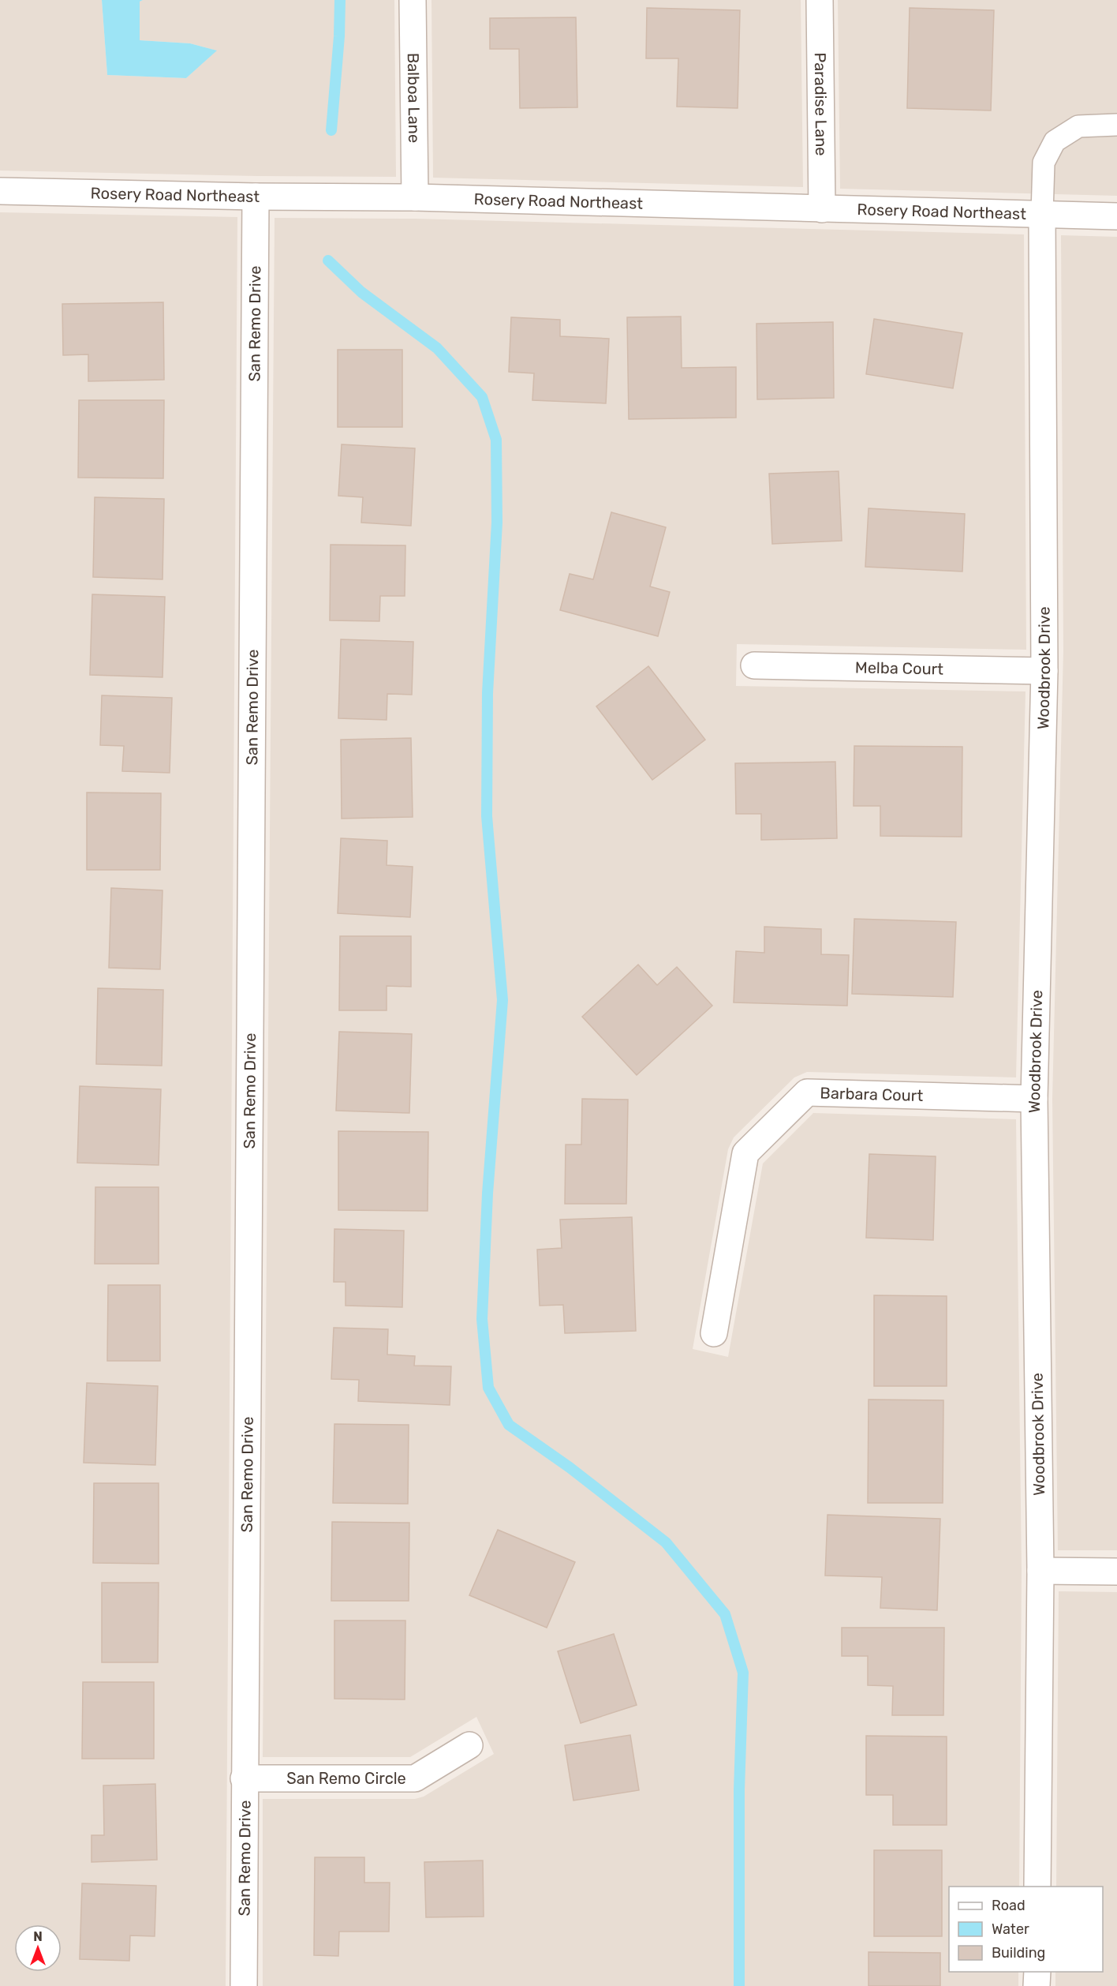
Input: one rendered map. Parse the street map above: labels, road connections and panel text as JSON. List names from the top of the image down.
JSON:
{
  "streets": {
    "street": [
      "Balboa Lane",
      "Paradise Lane",
      "Rosery Road Northeast",
      "San Remo Drive",
      "Woodbrook Drive",
      "Melba Court",
      "Barbara Court",
      "San Remo Circle"
    ]
  },
  "crossings": [
    ["Balboa Lane", "Rosery Road Northeast"],
    ["Paradise Lane", "Rosery Road Northeast"],
    ["Rosery Road Northeast", "San Remo Drive"],
    ["Rosery Road Northeast", "Woodbrook Drive"],
    ["San Remo Drive", "San Remo Circle"],
    ["Woodbrook Drive", "Melba Court"],
    ["Woodbrook Drive", "Barbara Court"]
  ],
  "legend": ["Road", "Water", "Building"],
  "north": "top"
}
